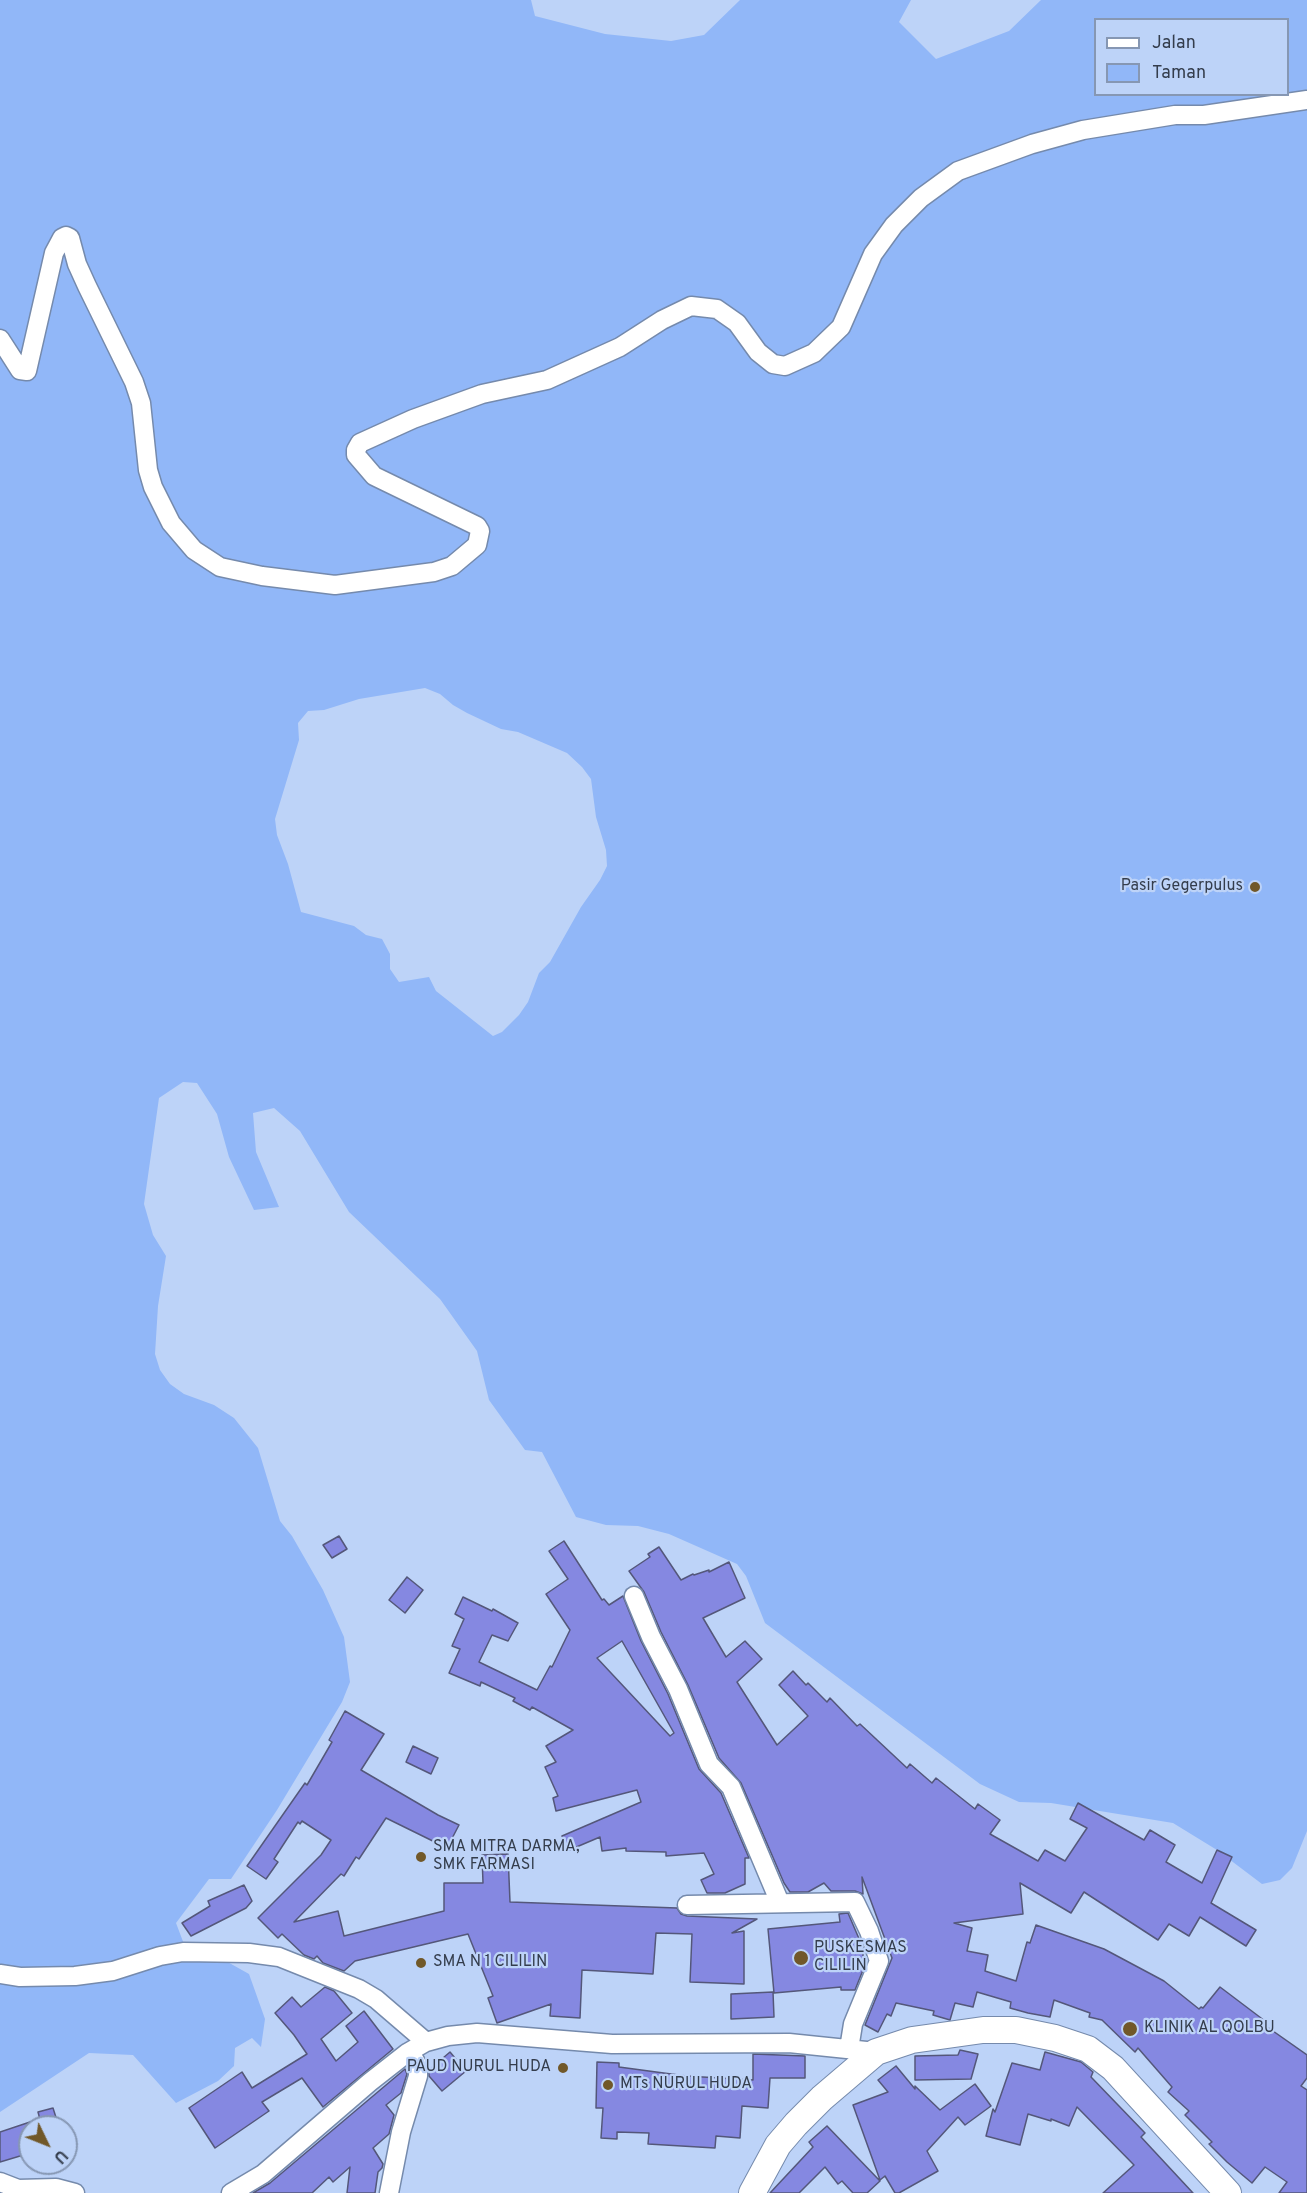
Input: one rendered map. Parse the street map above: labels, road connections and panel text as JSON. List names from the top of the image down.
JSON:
{
  "places": [
    "Pasir Gegerpulus",
    "SMA MITRA DARMA, SMK FARMASI",
    "PUSKESMAS CILILIN",
    "SMA N 1 CILILIN",
    "KLINIK AL QOLBU",
    "PAUD NURUL HUDA",
    "MTs NURUL HUDA"
  ],
  "legend": ["Jalan", "Taman"],
  "north": "bottom right"
}
